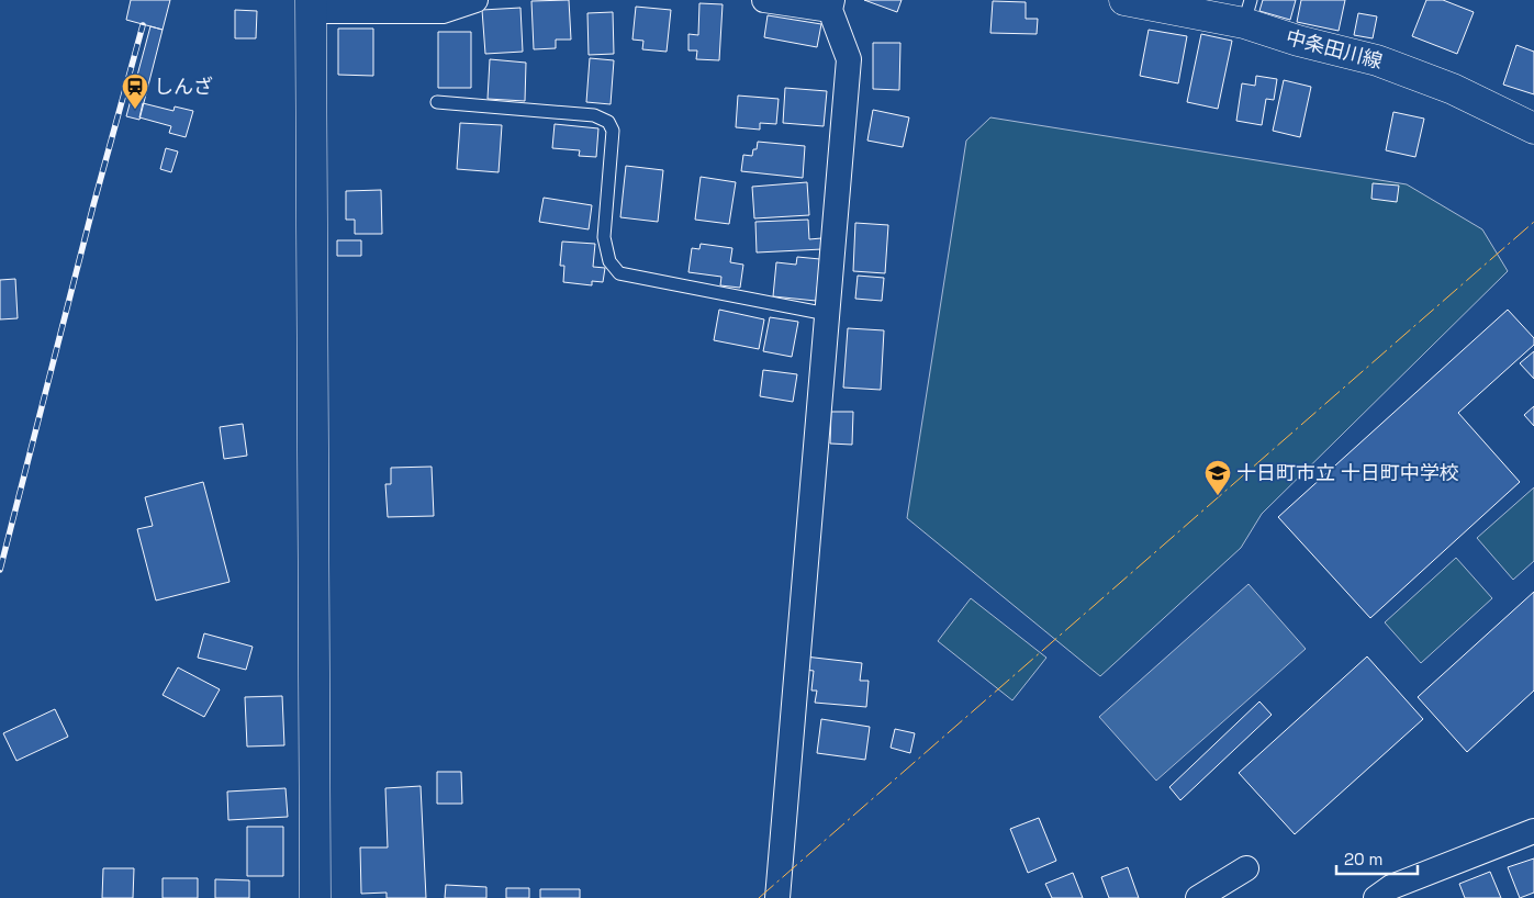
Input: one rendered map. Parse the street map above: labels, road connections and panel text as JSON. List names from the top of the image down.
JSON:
{
  "streets": {
    "street": ["中条田川線"]
  },
  "places": {
    "station": ["しんざ"],
    "school or university": ["十日町市立 十日町中学校"]
  },
  "scale_bar": "20 m"
}
